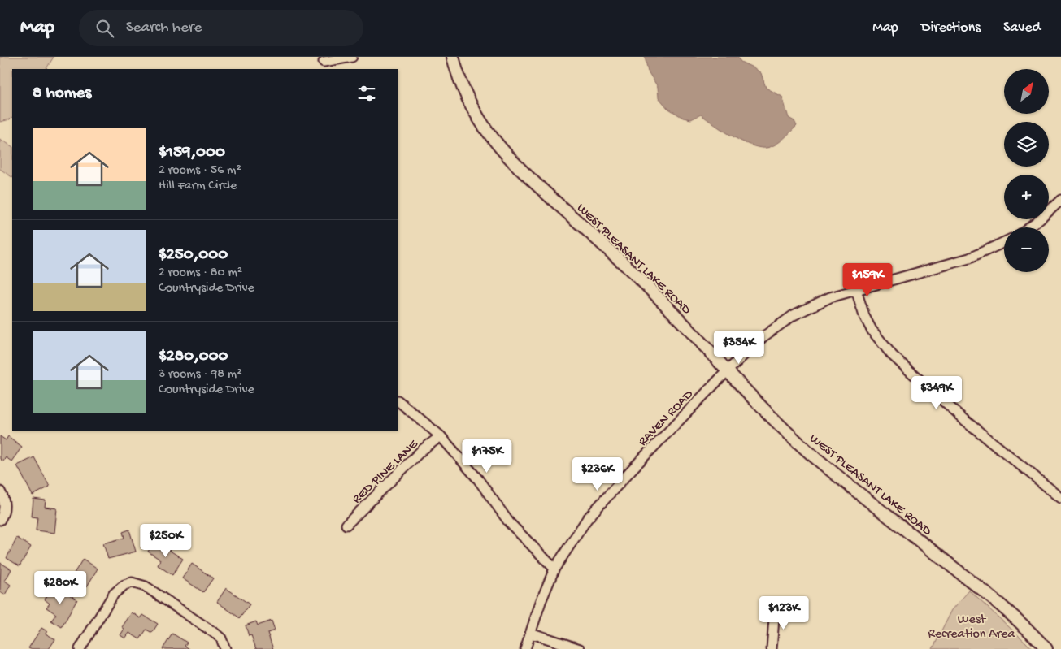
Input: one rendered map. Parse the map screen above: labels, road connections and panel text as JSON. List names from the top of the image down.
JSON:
{
  "streets": {
    "street": ["WEST PLEASANT LAKE ROAD", "RAVEN ROAD", "RED PINE LANE"]
  },
  "crossings": [
    ["WEST PLEASANT LAKE ROAD", "RAVEN ROAD"]
  ],
  "parks": ["West Recreation Area"],
  "north": "top right",
  "page": {
    "header": "Map",
    "search": "Search here",
    "nav": ["Map", "Directions", "Saved"],
    "map_buttons": ["+", "−"],
    "heading": "8 homes",
    "list": [
      {
        "name": "$159,000",
        "note": "2 rooms · 56 m² · Hill Farm Circle"
      },
      {
        "name": "$250,000",
        "note": "2 rooms · 80 m² · Countryside Drive"
      },
      {
        "name": "$280,000",
        "note": "3 rooms · 98 m² · Countryside Drive"
      }
    ],
    "price": [
      "$159K",
      "$354K",
      "$349K",
      "$175K",
      "$236K",
      "$250K",
      "$280K",
      "$123K"
    ]
  }
}
